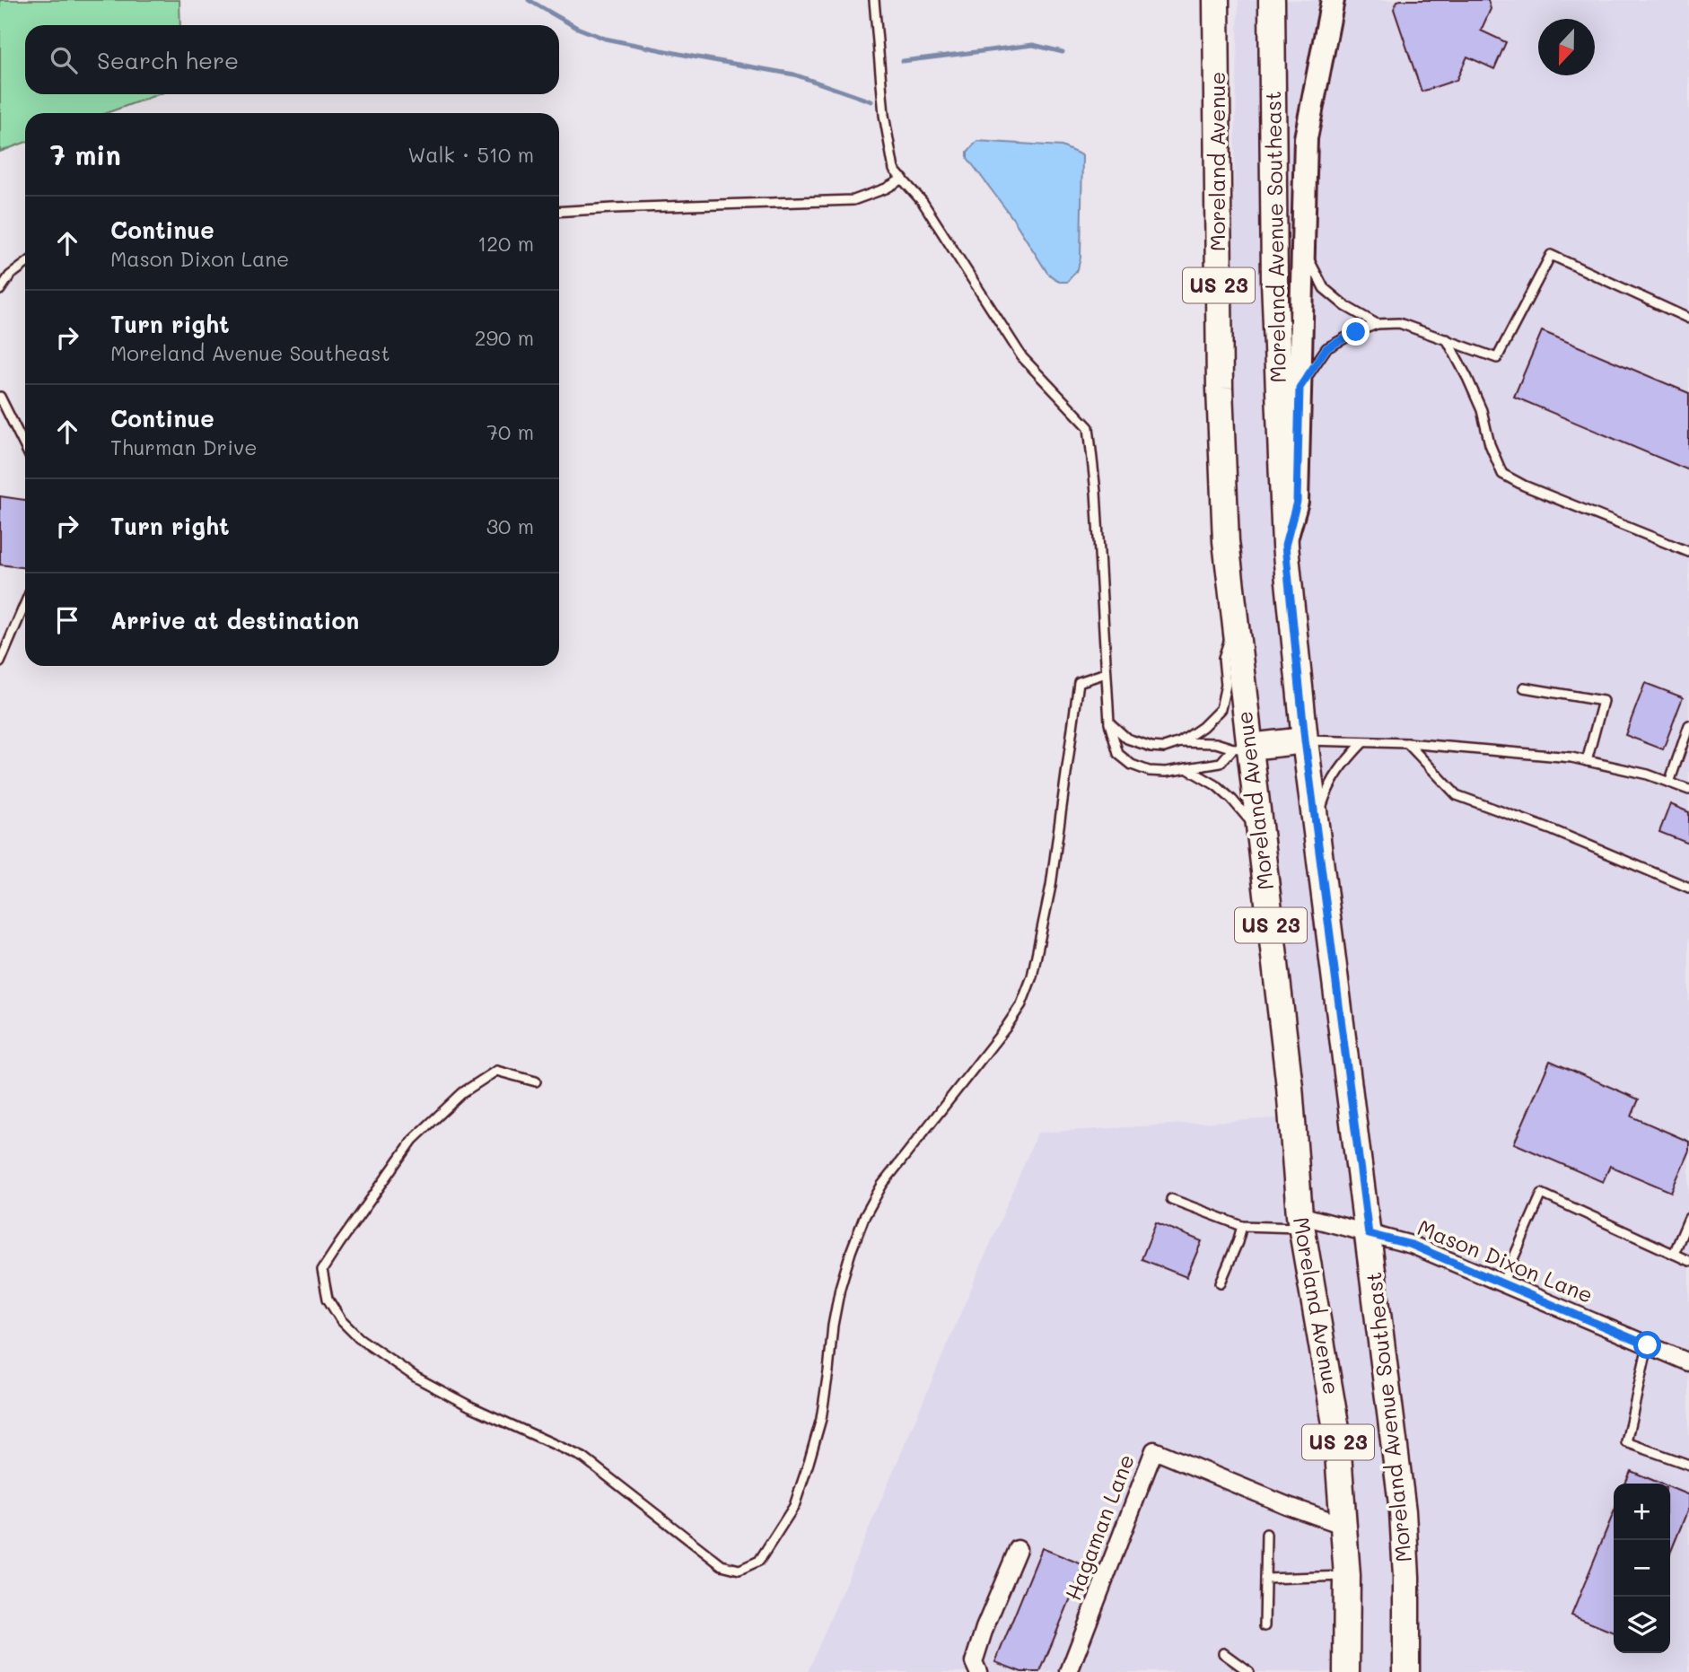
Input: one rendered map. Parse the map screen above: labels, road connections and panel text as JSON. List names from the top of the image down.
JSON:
{
  "streets": {
    "main road": ["Moreland Avenue", "Moreland Avenue Southeast", "US 23"],
    "street": ["Mason Dixon Lane", "Hagaman Lane"]
  },
  "crossings": [
    ["Moreland Avenue", "Mason Dixon Lane"],
    ["Moreland Avenue", "Hagaman Lane"],
    ["Moreland Avenue Southeast", "Mason Dixon Lane"]
  ],
  "north": "bottom",
  "page": {
    "search": "Search here",
    "heading": ["7 min", "Walk · 510 m"],
    "list": [
      ["Continue", "Mason Dixon Lane", "120 m"],
      ["Turn right", "Moreland Avenue Southeast", "290 m"],
      ["Continue", "Thurman Drive", "70 m"],
      ["Turn right", "30 m"],
      "Arrive at destination"
    ],
    "map_buttons": ["+", "−"]
  }
}
